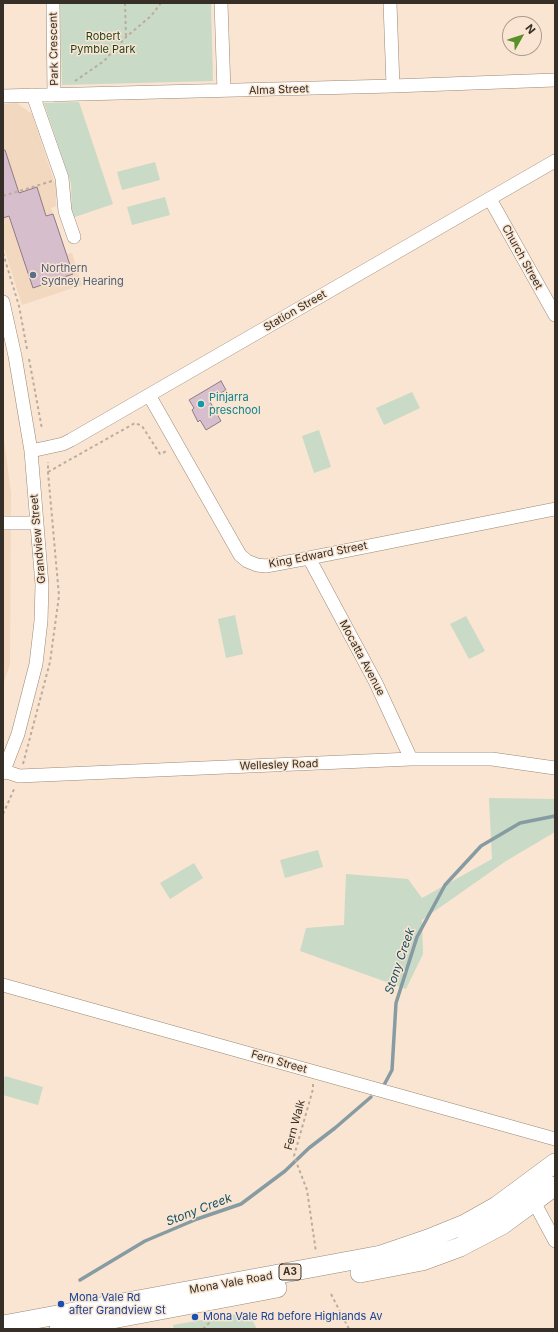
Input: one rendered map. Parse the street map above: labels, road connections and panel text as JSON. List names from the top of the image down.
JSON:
{
  "streets": {
    "highway": ["A3", "Mona Vale Road"],
    "street": [
      "Park Crescent",
      "Alma Street",
      "Church Street",
      "Station Street",
      "Grandview Street",
      "King Edward Street",
      "Mocatta Avenue",
      "Wellesley Road",
      "Fern Street"
    ],
    "path": ["Fern Walk"]
  },
  "crossings": [
    ["Park Crescent", "Alma Street"],
    ["Church Street", "Station Street"],
    ["Station Street", "Grandview Street"],
    ["Station Street", "King Edward Street"],
    ["Grandview Street", "Wellesley Road"],
    ["King Edward Street", "Mocatta Avenue"],
    ["Mocatta Avenue", "Wellesley Road"],
    ["Fern Street", "Fern Walk"]
  ],
  "water": ["Stony Creek"],
  "parks": ["Robert Pymble Park"],
  "places": [
    "Northern Sydney Hearing",
    "Pinjarra preschool",
    "Mona Vale Rd after Grandview St",
    "Mona Vale Rd before Highlands Av"
  ],
  "north": "top right"
}
